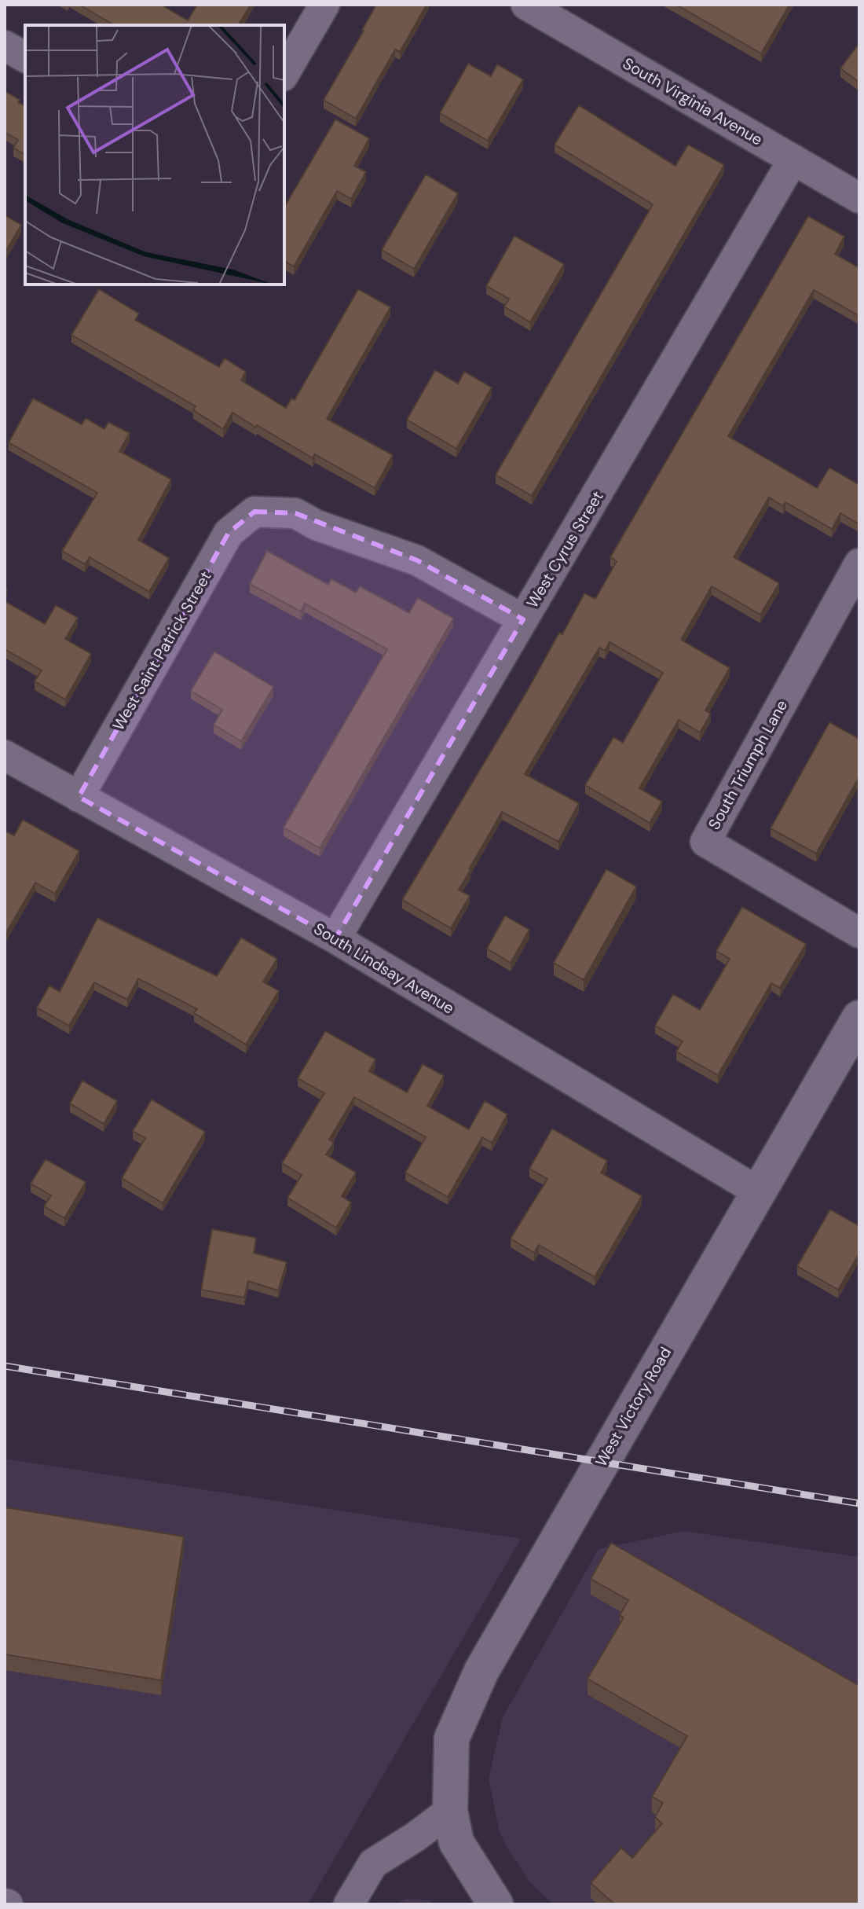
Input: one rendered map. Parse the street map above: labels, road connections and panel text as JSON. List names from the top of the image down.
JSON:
{
  "streets": {
    "street": [
      "South Virginia Avenue",
      "West Cyrus Street",
      "West Saint Patrick Street",
      "South Triumph Lane",
      "South Lindsay Avenue",
      "West Victory Road"
    ]
  },
  "crossings": [
    ["South Virginia Avenue", "West Cyrus Street"],
    ["West Cyrus Street", "West Saint Patrick Street"],
    ["West Cyrus Street", "South Lindsay Avenue"],
    ["West Saint Patrick Street", "South Lindsay Avenue"],
    ["South Lindsay Avenue", "West Victory Road"]
  ]
}
